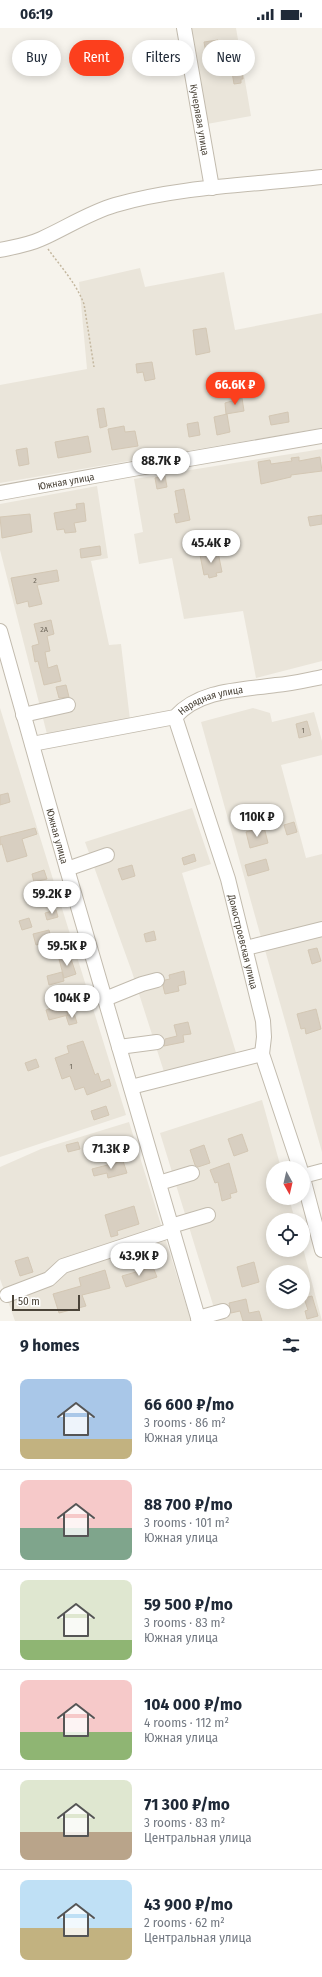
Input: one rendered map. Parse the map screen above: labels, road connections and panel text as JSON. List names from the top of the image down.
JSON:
{
  "streets": {
    "street": [
      "Кучерявая улица",
      "Южная улица",
      "Нарядная улица",
      "Домостроевская улица"
    ]
  },
  "crossings": [
    ["Южная улица", "Нарядная улица"],
    ["Нарядная улица", "Домостроевская улица"]
  ],
  "house_numbers": [
    "2",
    "2А",
    "1",
    "1"
  ],
  "scale_bar": "50 m",
  "north": "bottom",
  "page": {
    "status": "06:19",
    "chip": [
      "Buy",
      "Rent",
      "Filters",
      "New"
    ],
    "price": [
      "66.6K ₽",
      "88.7K ₽",
      "45.4K ₽",
      "110K ₽",
      "59.2K ₽",
      "59.5K ₽",
      "104K ₽",
      "71.3K ₽",
      "43.9K ₽"
    ],
    "scale": "50 m",
    "heading": "9 homes",
    "list": [
      {
        "name": "66 600 ₽/mo",
        "note": "3 rooms · 86 m² · Южная улица"
      },
      {
        "name": "88 700 ₽/mo",
        "note": "3 rooms · 101 m² · Южная улица"
      },
      {
        "name": "59 500 ₽/mo",
        "note": "3 rooms · 83 m² · Южная улица"
      },
      {
        "name": "104 000 ₽/mo",
        "note": "4 rooms · 112 m² · Южная улица"
      },
      {
        "name": "71 300 ₽/mo",
        "note": "3 rooms · 83 m² · Центральная улица"
      },
      {
        "name": "43 900 ₽/mo",
        "note": "2 rooms · 62 m² · Центральная улица"
      }
    ]
  }
}
